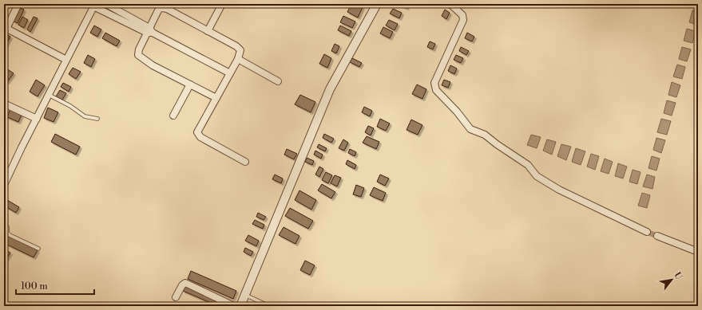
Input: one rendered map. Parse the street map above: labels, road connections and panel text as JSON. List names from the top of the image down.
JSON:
{
  "scale_bar": "100 m",
  "north": "top right"
}
